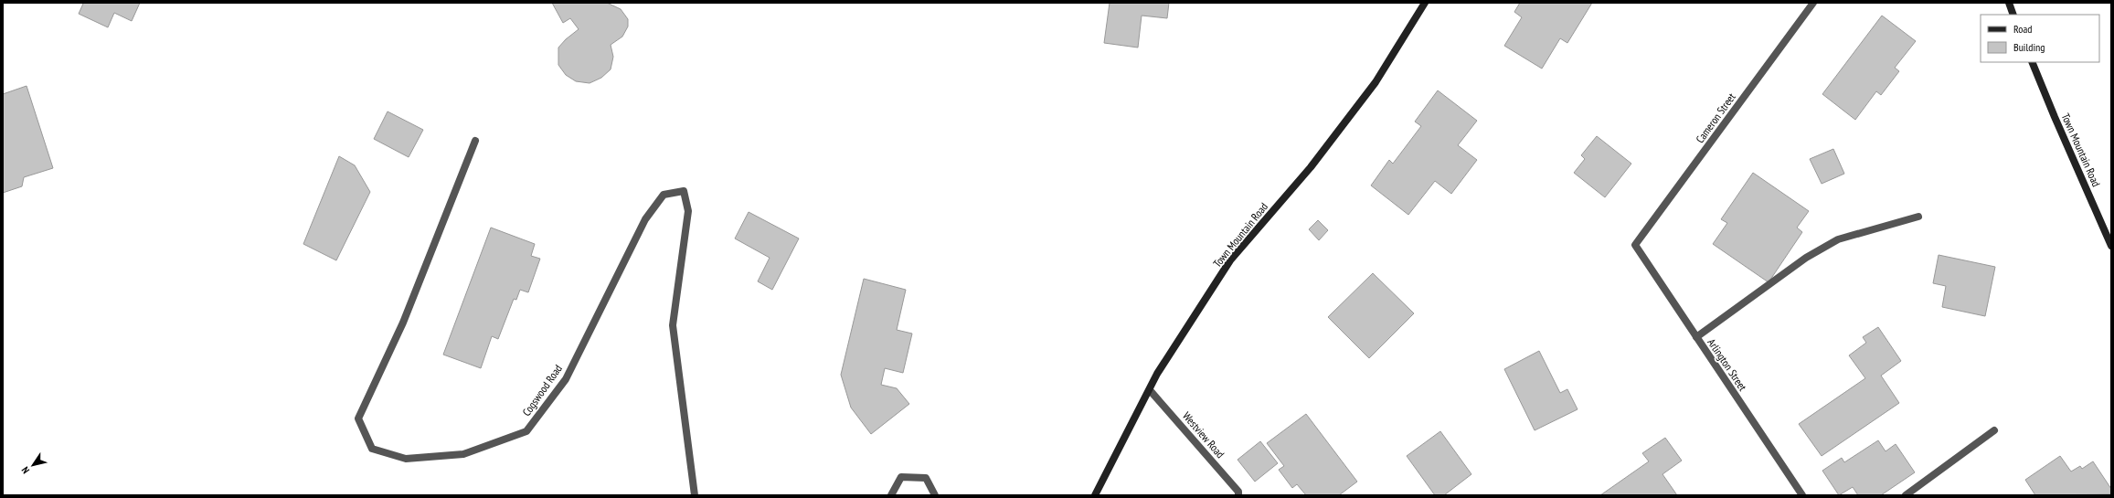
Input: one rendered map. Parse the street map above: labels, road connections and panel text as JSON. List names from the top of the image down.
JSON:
{
  "streets": {
    "main road": ["Town Mountain Road"],
    "street": [
      "Cameron Street",
      "Arlington Street",
      "Cogswood Road",
      "Westview Road"
    ]
  },
  "crossings": [
    ["Cameron Street", "Arlington Street"],
    ["Town Mountain Road", "Westview Road"]
  ],
  "legend": ["Road", "Building"],
  "north": "bottom left"
}
